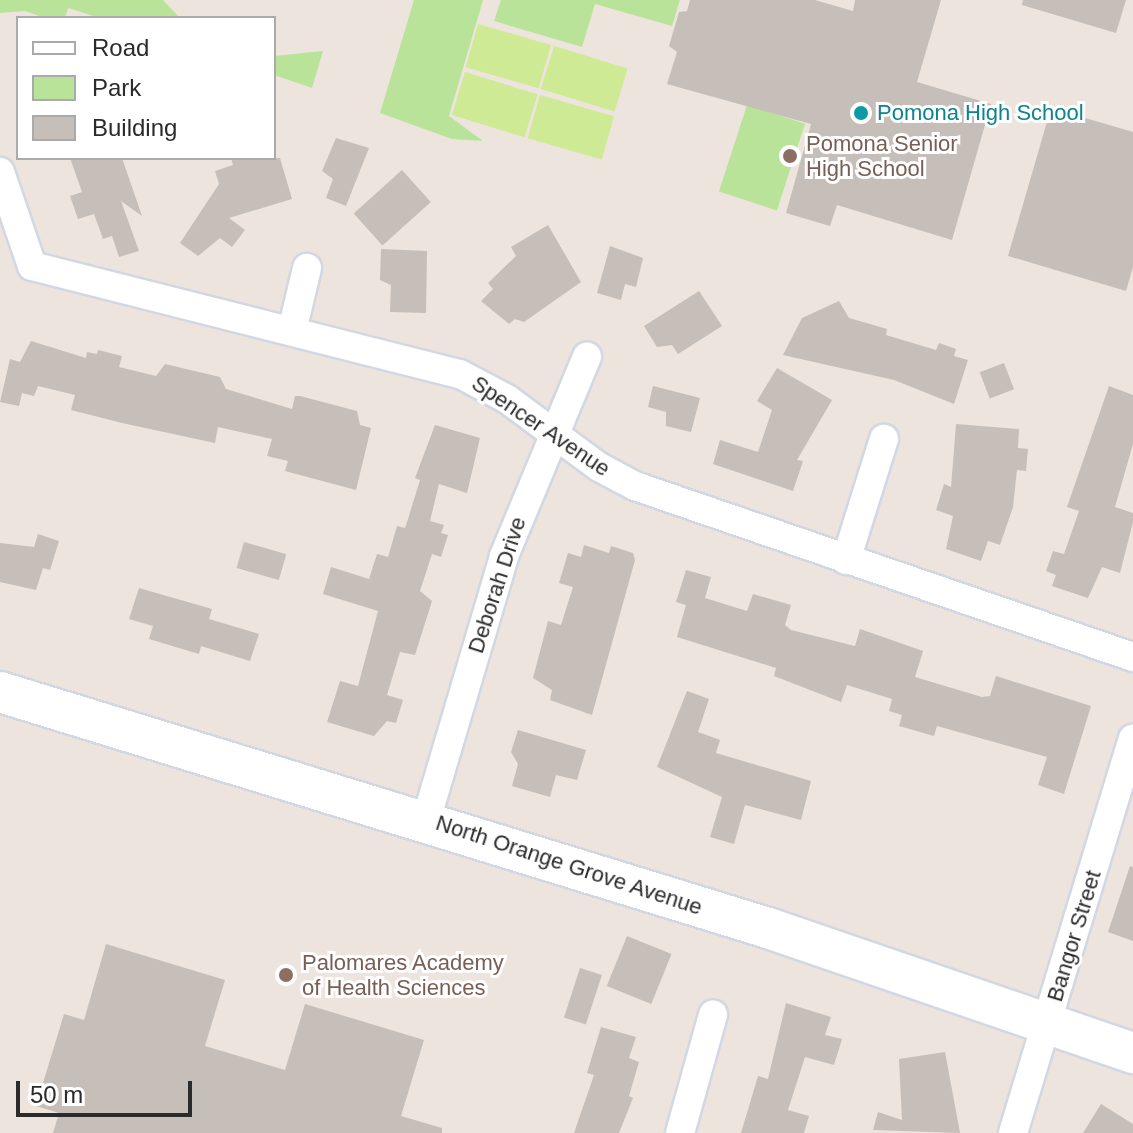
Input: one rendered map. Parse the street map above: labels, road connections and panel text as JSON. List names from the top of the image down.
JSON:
{
  "streets": {
    "main road": ["North Orange Grove Avenue"],
    "street": ["Spencer Avenue", "Deborah Drive", "Bangor Street"]
  },
  "crossings": [
    ["Spencer Avenue", "Deborah Drive"],
    ["Deborah Drive", "North Orange Grove Avenue"],
    ["North Orange Grove Avenue", "Bangor Street"]
  ],
  "places": ["Pomona High School", "Pomona Senior High School", "Palomares Academy of Health Sciences"],
  "legend": ["Road", "Park", "Building"],
  "scale_bar": "50 m"
}
